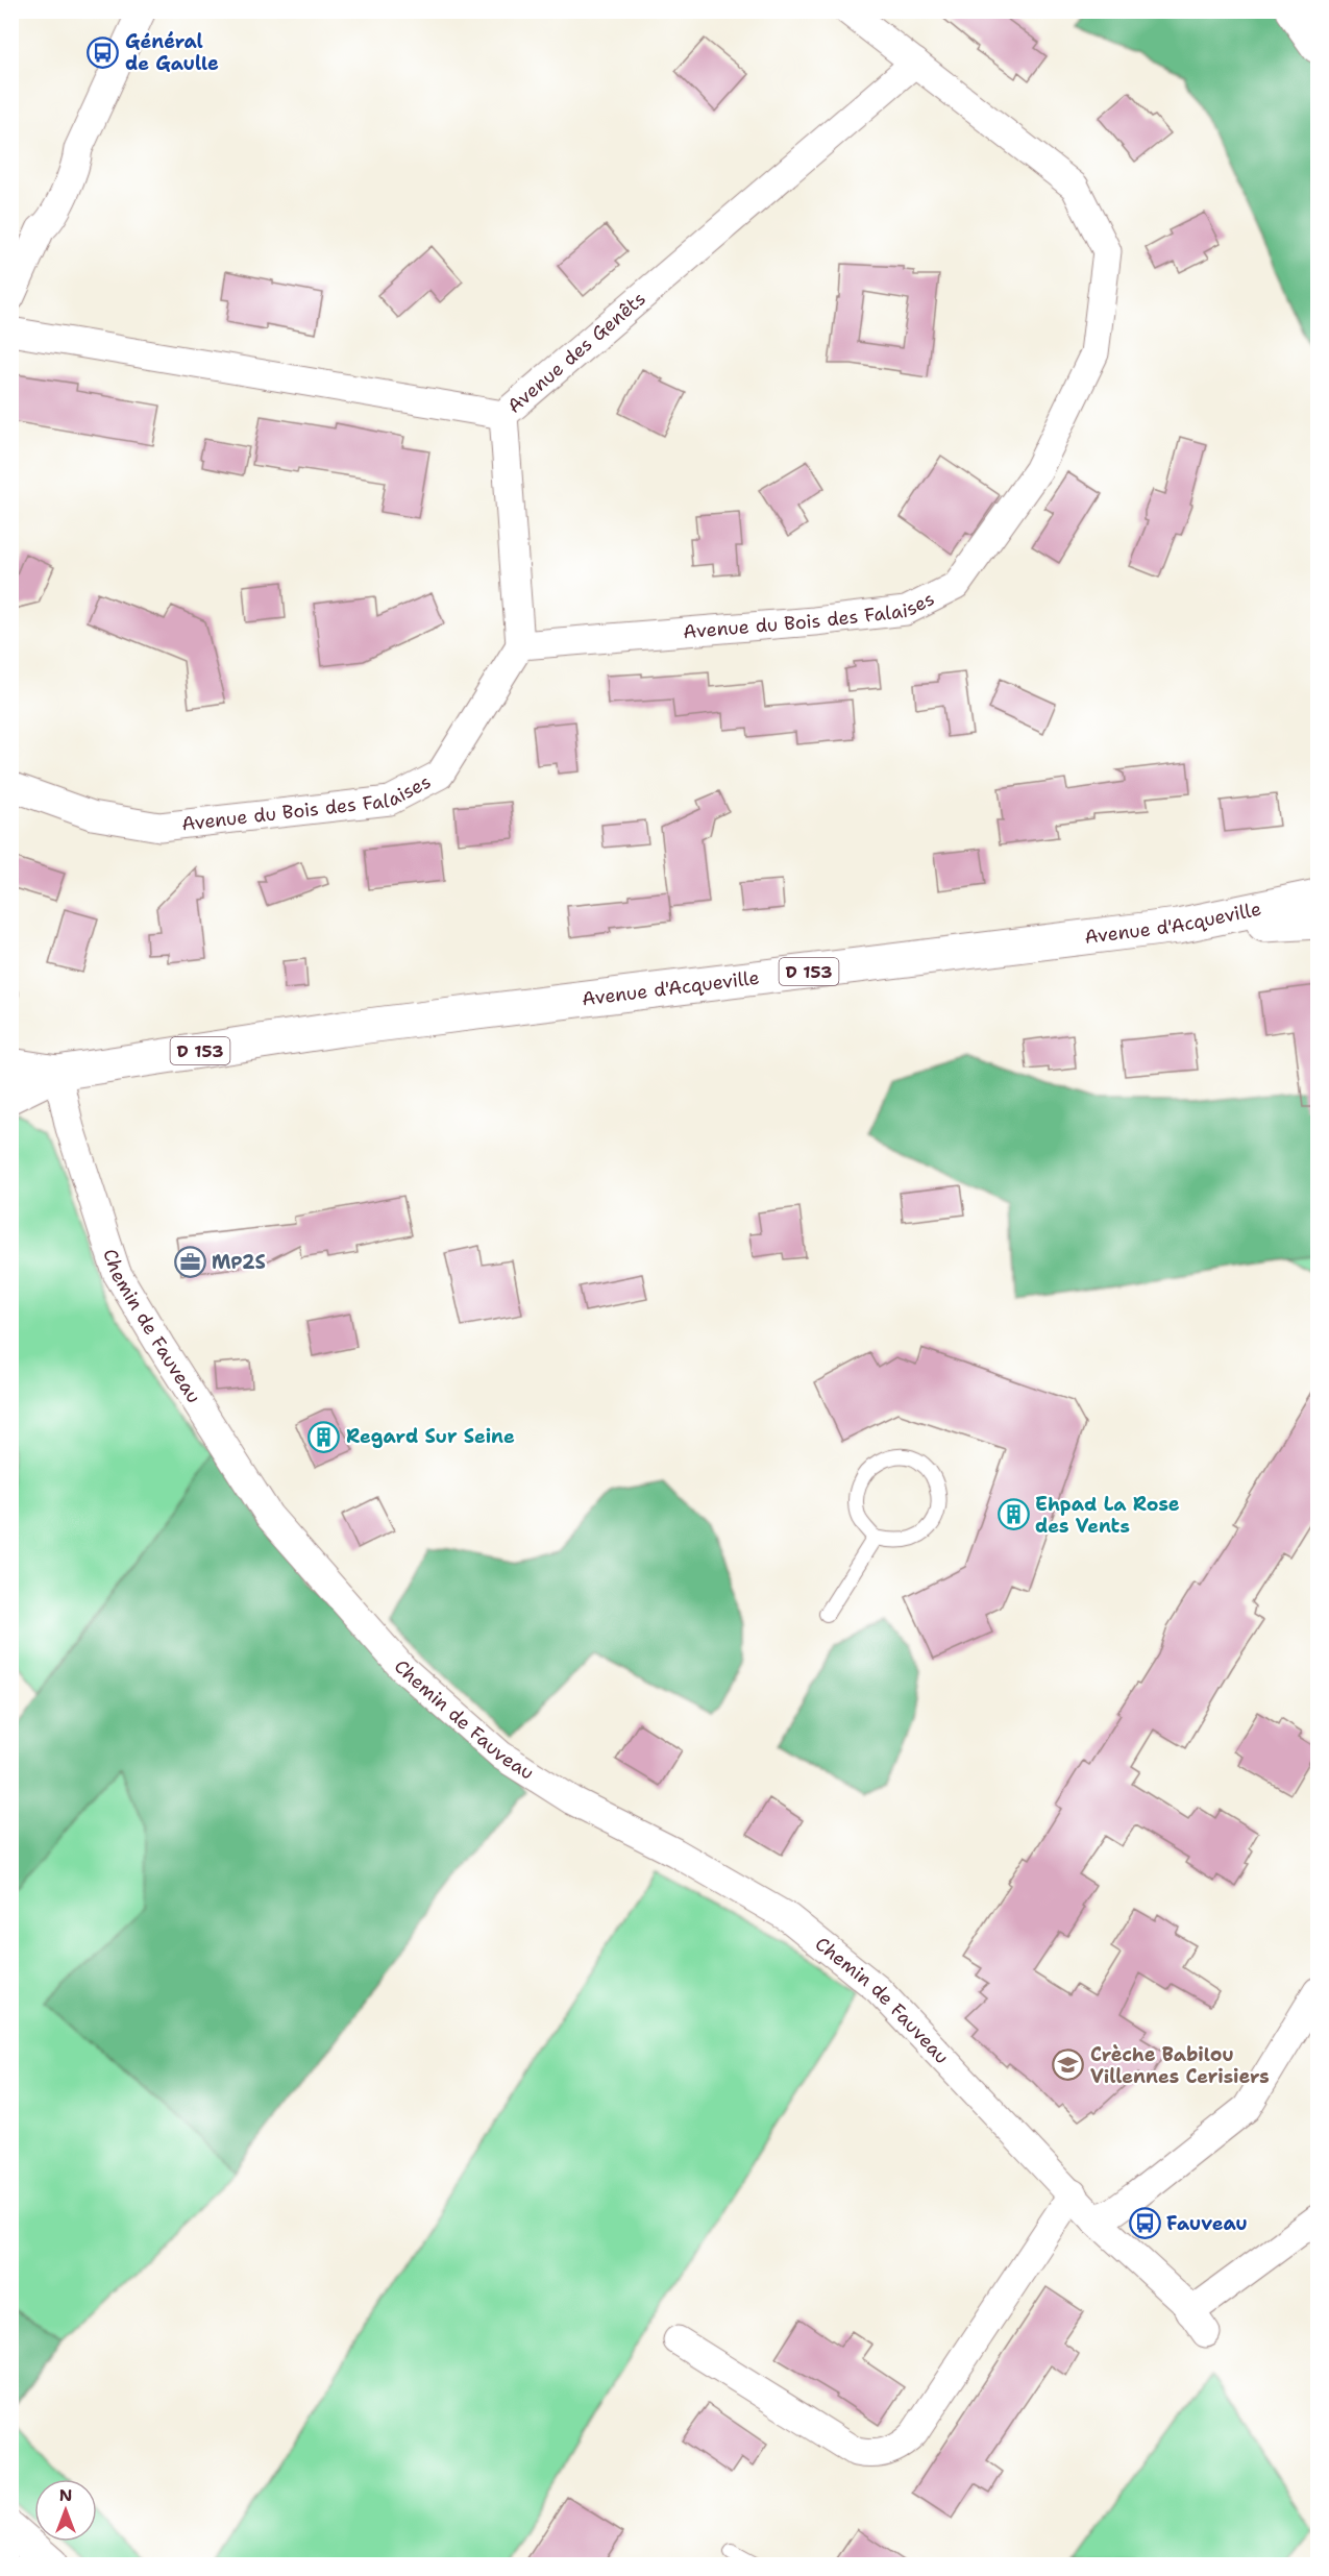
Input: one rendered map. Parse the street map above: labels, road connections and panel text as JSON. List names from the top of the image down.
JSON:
{
  "streets": {
    "main road": ["Avenue d'Acqueville", "D 153"],
    "street": ["Avenue des Genêts", "Avenue du Bois des Falaises", "Chemin de Fauveau"]
  },
  "crossings": [
    ["Avenue des Genêts", "Avenue du Bois des Falaises"],
    ["Avenue d'Acqueville", "D 153"],
    ["Avenue d'Acqueville", "Chemin de Fauveau"],
    ["D 153", "Chemin de Fauveau"]
  ],
  "places": {
    "bus stop": ["Général de Gaulle", "Fauveau"],
    "office": ["MP2S"],
    "building": ["Regard Sur Seine", "Ehpad La Rose des Vents"],
    "school or university": ["Crèche Babilou Villennes Cerisiers"]
  },
  "north": "top"
}
